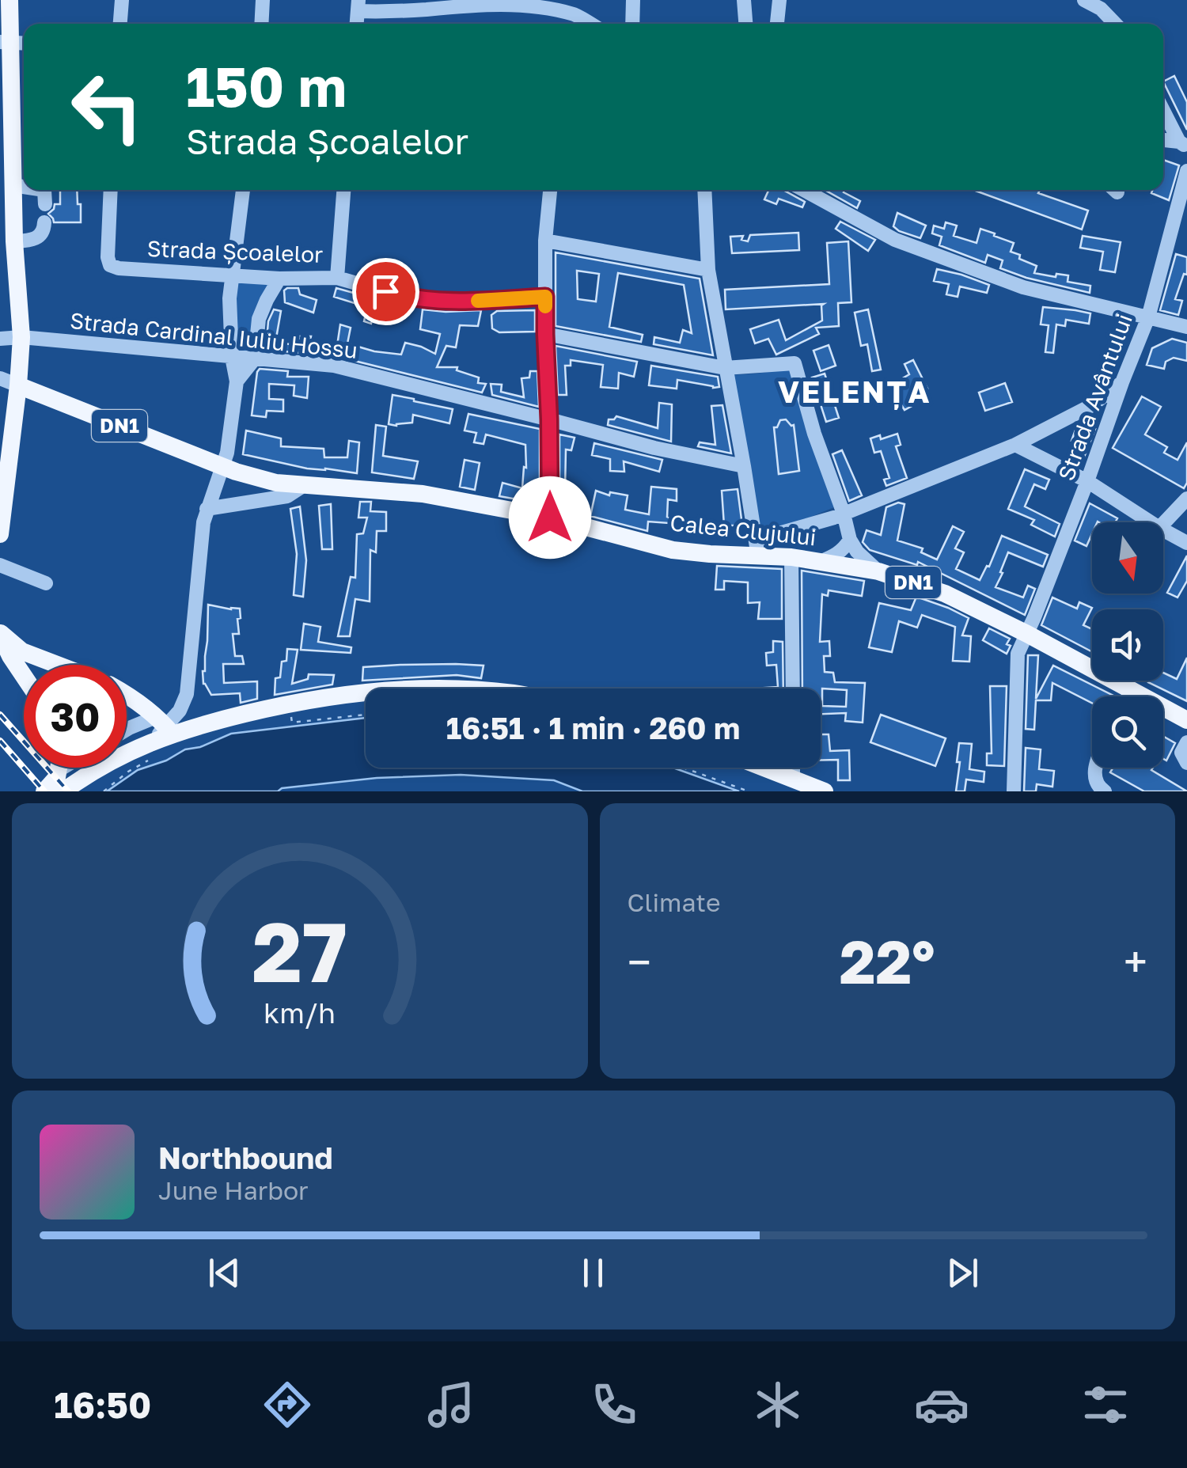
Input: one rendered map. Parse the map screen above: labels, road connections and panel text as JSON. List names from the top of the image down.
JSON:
{
  "streets": {
    "main road": ["DN1", "Calea Clujului"],
    "street": ["Strada Școalelor", "Strada Cardinal Iuliu Hossu", "Strada Avântului"]
  },
  "crossings": [
    ["Strada Avântului", "Calea Clujului"]
  ],
  "districts": ["VELENȚA"],
  "north": "bottom",
  "page": {
    "turn": ["150 m", "Strada Școalelor"],
    "limit": "30",
    "trip": "16:51 · 1 min · 260 m",
    "tile": "Climate",
    "heat": ["−", "22°", "+"],
    "song": ["Northbound", "June Harbor"],
    "tabs": "16:50",
    "gauge": ["27", "km/h"]
  }
}
